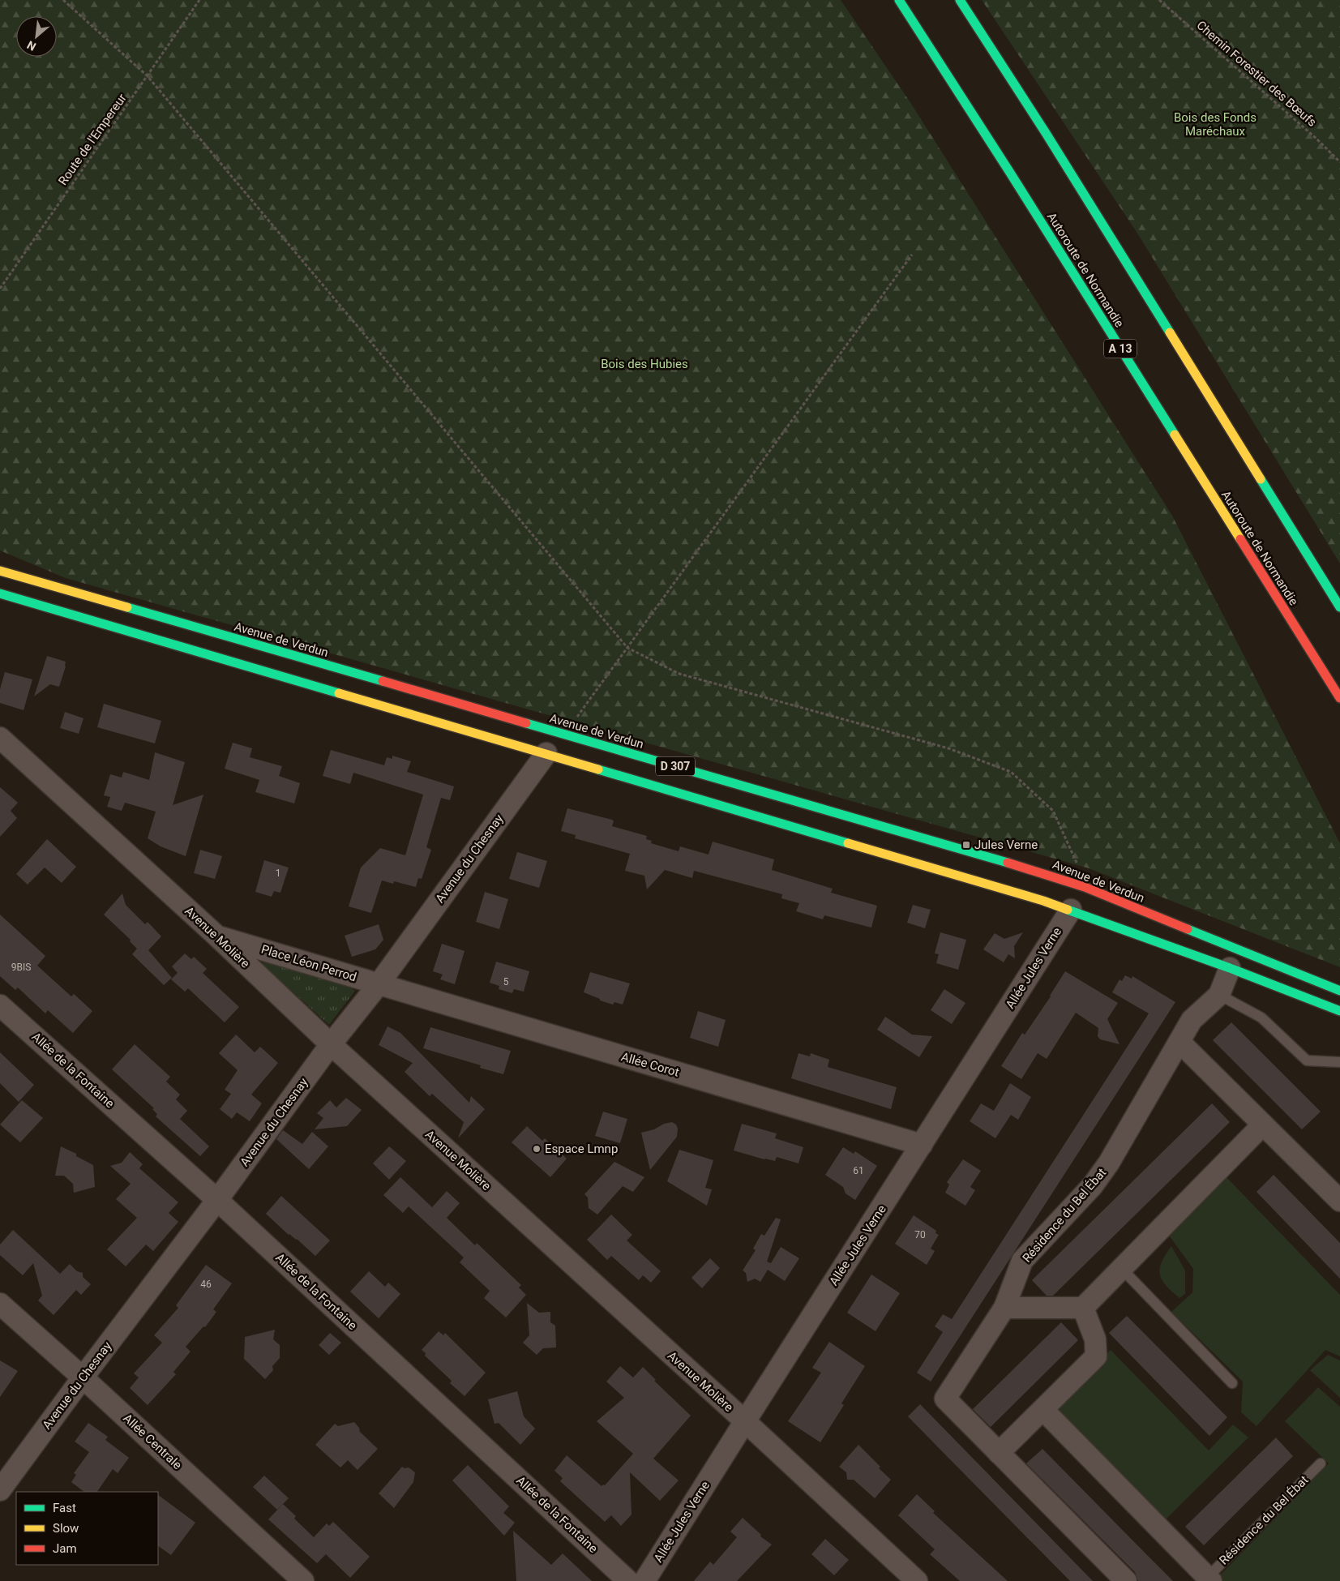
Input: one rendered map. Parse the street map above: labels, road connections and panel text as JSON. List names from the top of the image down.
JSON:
{
  "streets": {
    "main road": [
      "Autoroute de Normandie",
      "A 13",
      "Avenue de Verdun",
      "D 307"
    ],
    "street": [
      "Avenue du Chesnay",
      "Avenue Molière",
      "Place Léon Perrod",
      "Allée Jules Verne",
      "Allée Corot",
      "Allée de la Fontaine",
      "Résidence du Bel Ébat",
      "Allée Centrale"
    ],
    "path": ["Chemin Forestier des Bœufs", "Route de l'Empereur"]
  },
  "crossings": [
    ["D 307", "Avenue du Chesnay"],
    ["D 307", "Allée Jules Verne"],
    ["D 307", "Résidence du Bel Ébat"],
    ["Avenue du Chesnay", "Avenue Molière"],
    ["Avenue du Chesnay", "Place Léon Perrod"],
    ["Avenue du Chesnay", "Allée Corot"],
    ["Avenue du Chesnay", "Allée de la Fontaine"],
    ["Avenue du Chesnay", "Allée Centrale"],
    ["Avenue Molière", "Place Léon Perrod"],
    ["Avenue Molière", "Allée Jules Verne"],
    ["Place Léon Perrod", "Allée Corot"],
    ["Allée Jules Verne", "Allée Corot"]
  ],
  "parks": ["Bois des Fonds Maréchaux", "Bois des Hubies"],
  "places": {
    "transit": ["Jules Verne"],
    "other": ["Espace Lmnp"]
  },
  "house_numbers": [
    "1",
    "9BIS",
    "5",
    "61",
    "70",
    "46"
  ],
  "legend": ["Fast", "Slow", "Jam"],
  "north": "bottom left"
}
